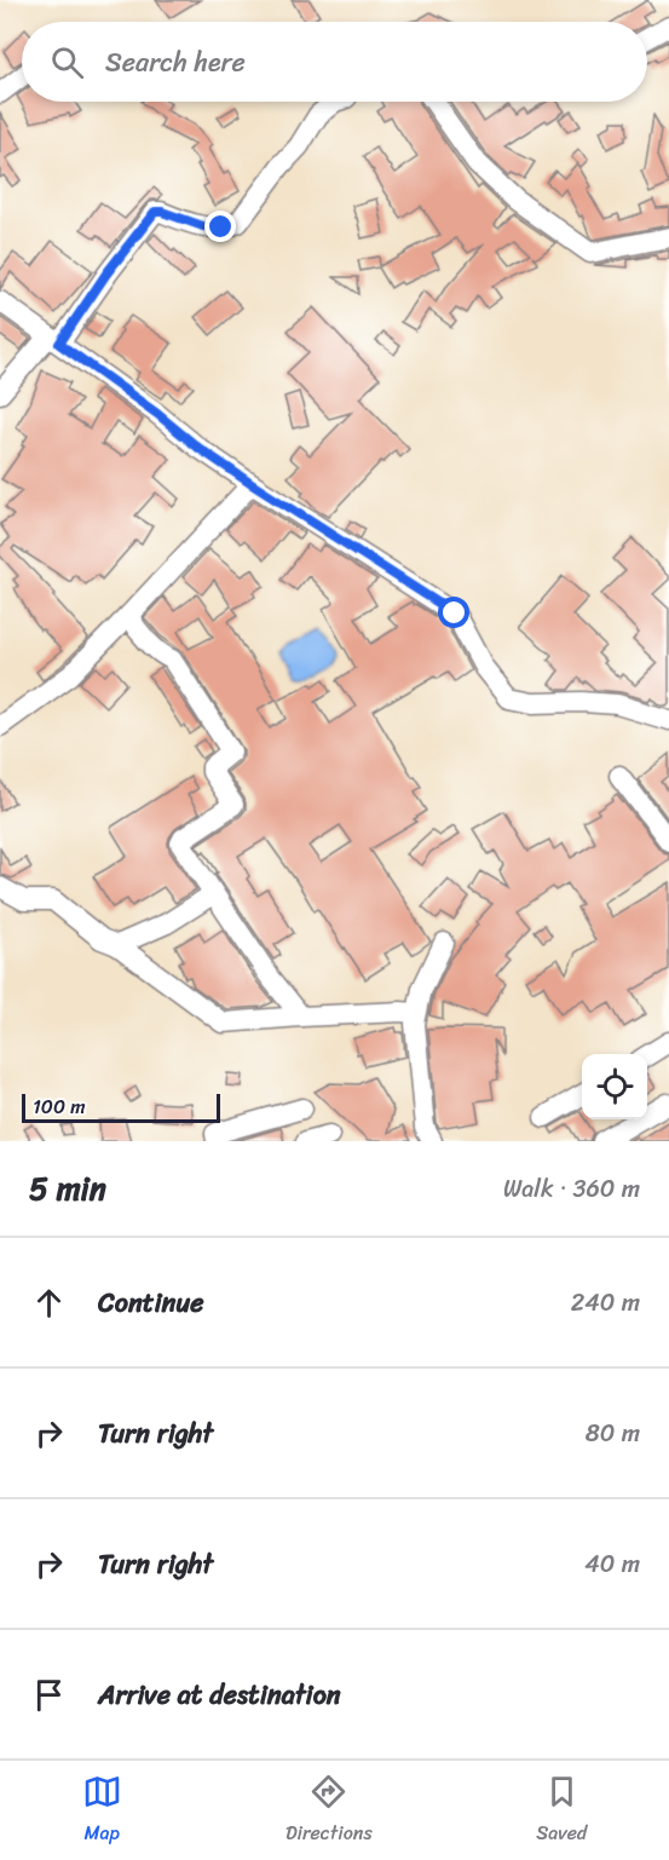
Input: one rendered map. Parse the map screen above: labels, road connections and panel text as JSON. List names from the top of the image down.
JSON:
{
  "scale_bar": "100 m",
  "page": {
    "search": "Search here",
    "scale": "100 m",
    "heading": ["5 min", "Walk · 360 m"],
    "list": [
      ["Continue", "240 m"],
      ["Turn right", "80 m"],
      ["Turn right", "40 m"],
      "Arrive at destination"
    ],
    "nav": ["Map", "Directions", "Saved"]
  }
}
